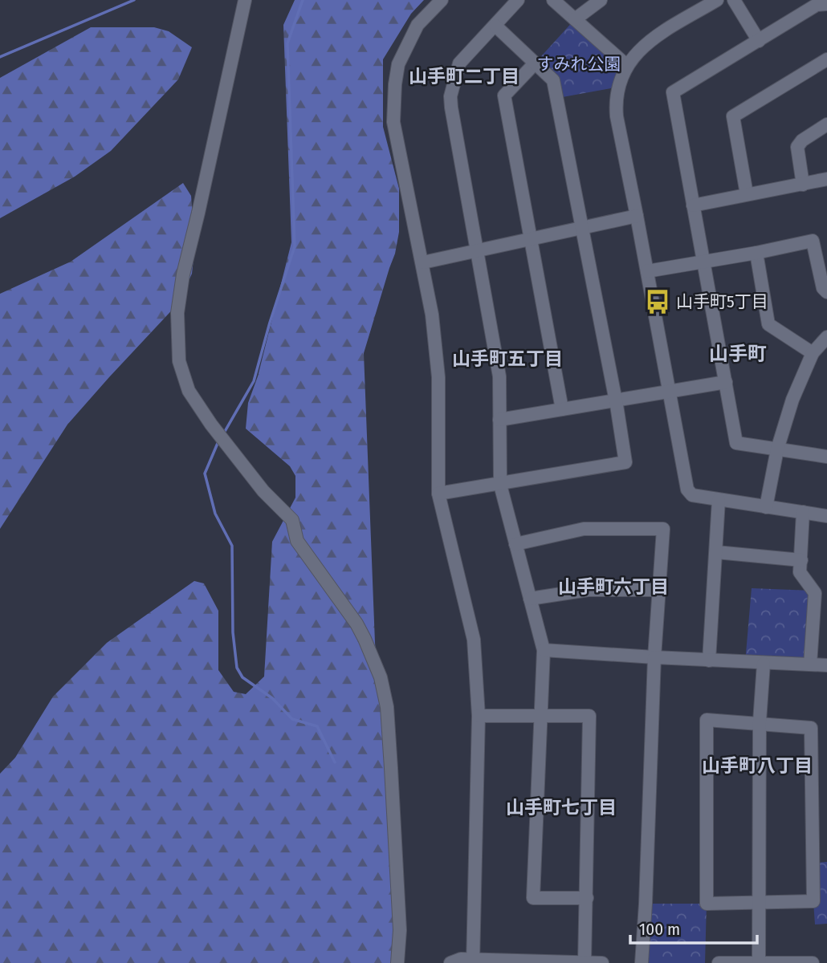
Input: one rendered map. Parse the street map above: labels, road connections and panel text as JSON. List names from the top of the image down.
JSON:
{
  "districts": [
    "山手町二丁目",
    "山手町",
    "山手町五丁目",
    "山手町六丁目",
    "山手町八丁目",
    "山手町七丁目"
  ],
  "parks": ["すみれ公園"],
  "places": {
    "bus stop": ["山手町5丁目"]
  },
  "scale_bar": "100 m"
}
